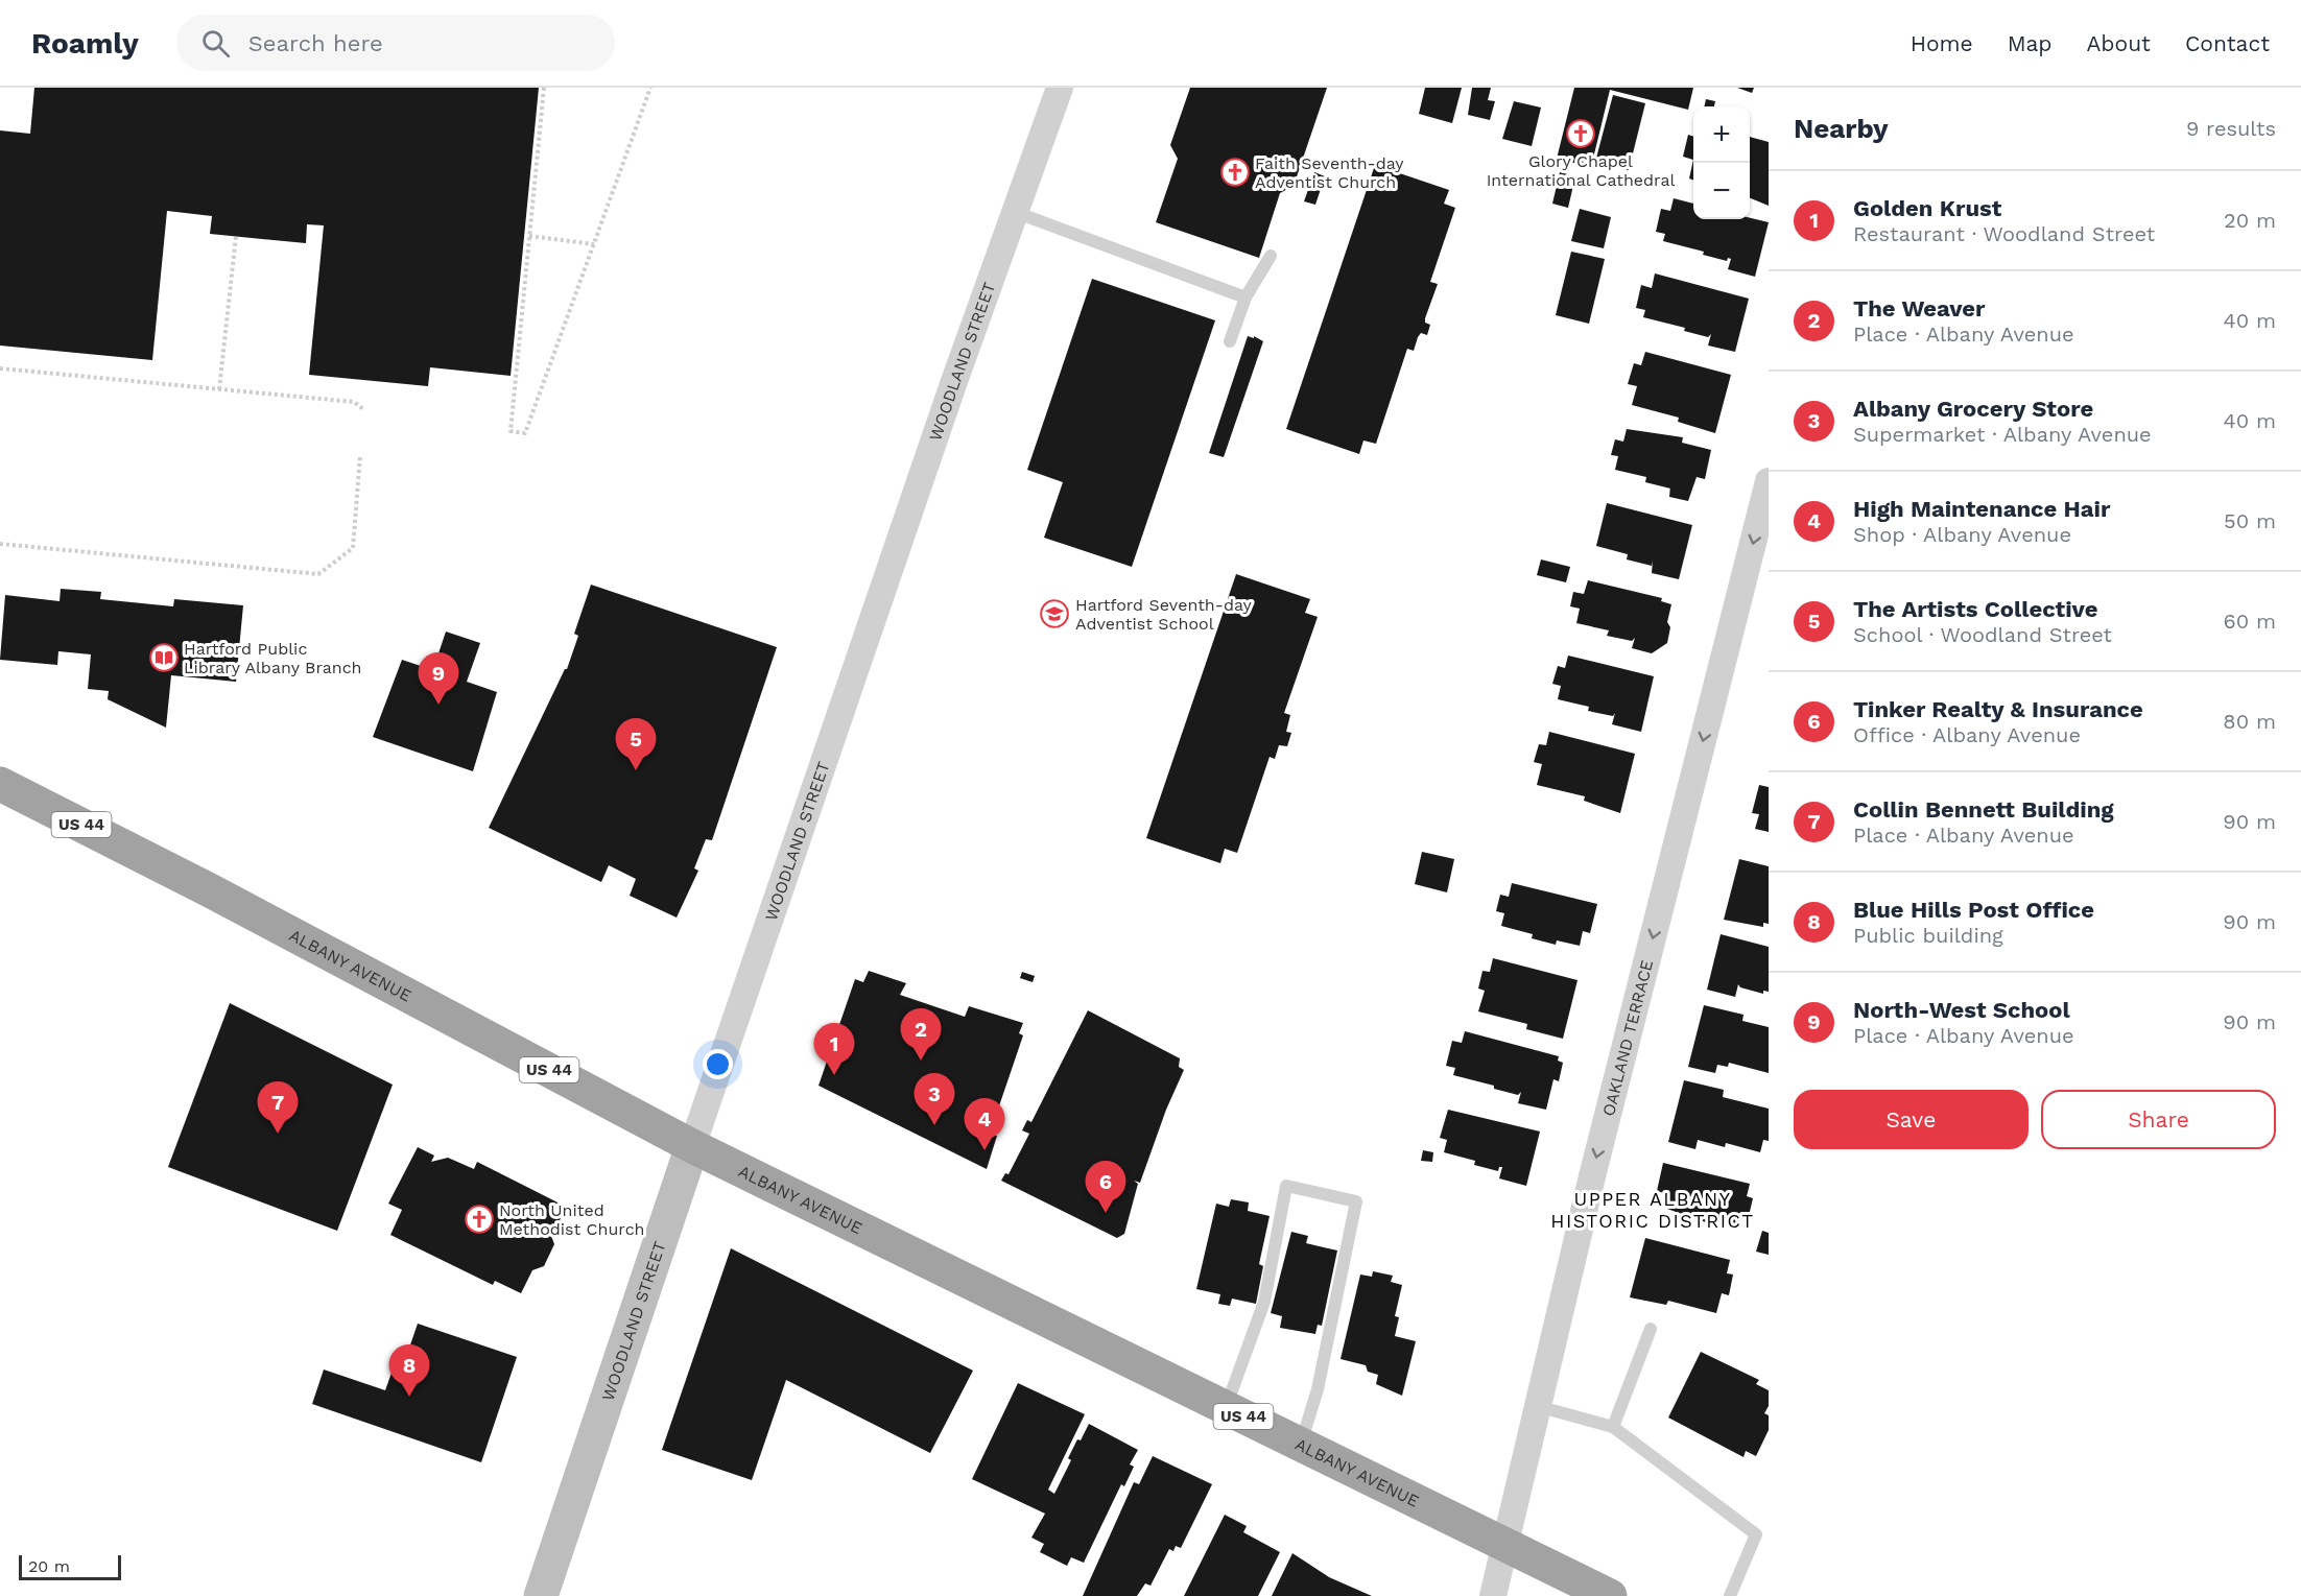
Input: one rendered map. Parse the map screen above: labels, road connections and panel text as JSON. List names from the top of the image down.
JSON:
{
  "streets": {
    "highway": ["US 44", "ALBANY AVENUE"],
    "main road": ["WOODLAND STREET"],
    "street": ["OAKLAND TERRACE"]
  },
  "crossings": [
    ["WOODLAND STREET", "ALBANY AVENUE"],
    ["ALBANY AVENUE", "OAKLAND TERRACE"]
  ],
  "one_way": ["OAKLAND TERRACE"],
  "districts": ["UPPER ALBANY HISTORIC DISTRICT"],
  "places": {
    "church": ["Glory Chapel International Cathedral", "Faith Seventh-day Adventist Church", "North United Methodist Church"],
    "school or university": ["Hartford Seventh-day Adventist School"],
    "library": ["Hartford Public Library Albany Branch"]
  },
  "scale_bar": "20 m",
  "page": {
    "header": "Roamly",
    "search": "Search here",
    "nav": [
      "Home",
      "Map",
      "About",
      "Contact"
    ],
    "heading": ["Nearby", "9 results"],
    "map_buttons": ["+", "−"],
    "list": [
      {
        "mark": "1",
        "name": "Golden Krust",
        "note": "Restaurant · Woodland Street",
        "value": "20 m"
      },
      {
        "mark": "2",
        "name": "The Weaver",
        "note": "Place · Albany Avenue",
        "value": "40 m"
      },
      {
        "mark": "3",
        "name": "Albany Grocery Store",
        "note": "Supermarket · Albany Avenue",
        "value": "40 m"
      },
      {
        "mark": "4",
        "name": "High Maintenance Hair",
        "note": "Shop · Albany Avenue",
        "value": "50 m"
      },
      {
        "mark": "5",
        "name": "The Artists Collective",
        "note": "School · Woodland Street",
        "value": "60 m"
      },
      {
        "mark": "6",
        "name": "Tinker Realty & Insurance",
        "note": "Office · Albany Avenue",
        "value": "80 m"
      },
      {
        "mark": "7",
        "name": "Collin Bennett Building",
        "note": "Place · Albany Avenue",
        "value": "90 m"
      },
      {
        "mark": "8",
        "name": "Blue Hills Post Office",
        "note": "Public building",
        "value": "90 m"
      },
      {
        "mark": "9",
        "name": "North-West School",
        "note": "Place · Albany Avenue",
        "value": "90 m"
      }
    ],
    "pins": [
      "9",
      "5",
      "2",
      "1",
      "3",
      "7",
      "4",
      "6",
      "8"
    ],
    "buttons": ["Save", "Share"],
    "scale": "20 m"
  }
}
